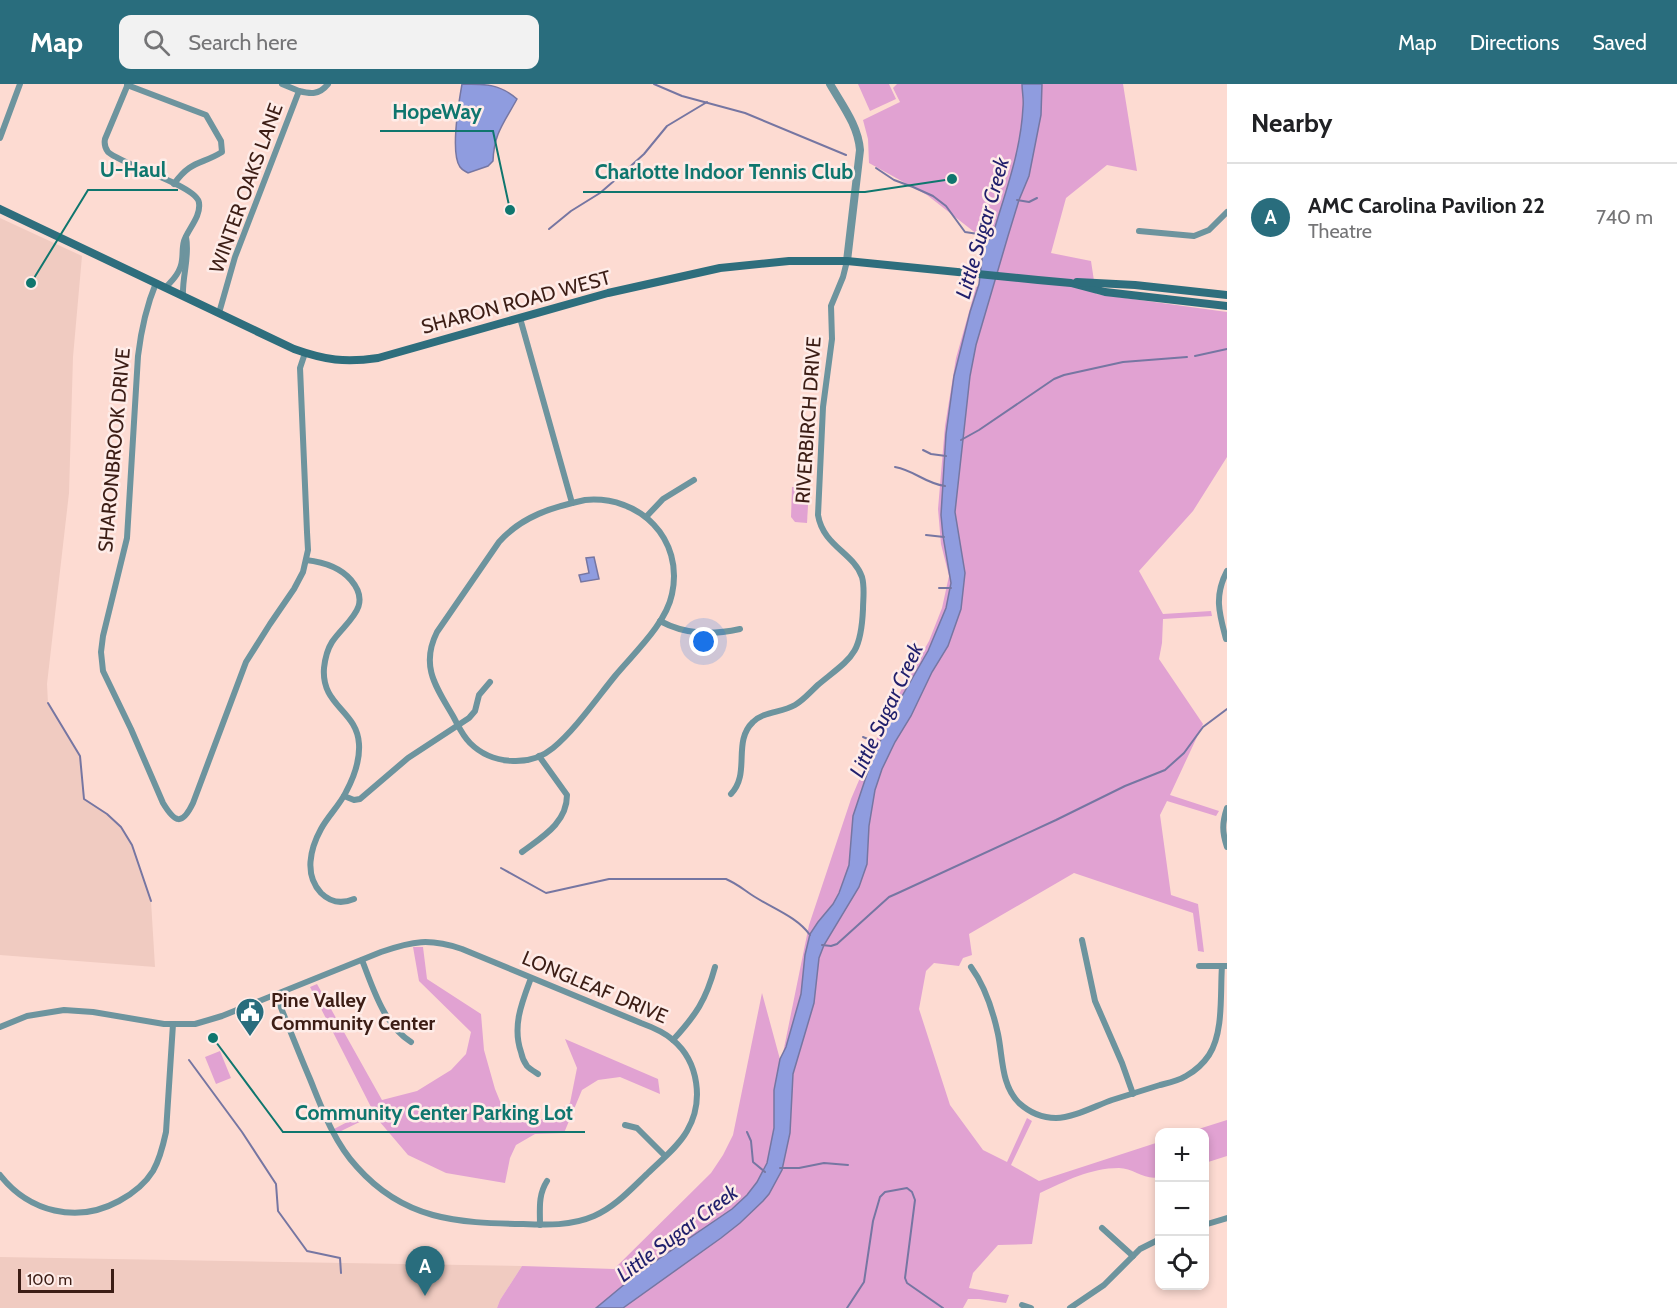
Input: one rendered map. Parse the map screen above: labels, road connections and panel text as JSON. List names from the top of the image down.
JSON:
{
  "streets": {
    "main road": ["SHARON ROAD WEST"],
    "street": [
      "WINTER OAKS LANE",
      "RIVERBIRCH DRIVE",
      "SHARONBROOK DRIVE",
      "LONGLEAF DRIVE"
    ]
  },
  "crossings": [
    ["WINTER OAKS LANE", "SHARON ROAD WEST"],
    ["SHARON ROAD WEST", "RIVERBIRCH DRIVE"],
    ["SHARON ROAD WEST", "SHARONBROOK DRIVE"]
  ],
  "water": ["Little Sugar Creek"],
  "places": {
    "other": [
      "Charlotte Indoor Tennis Club",
      "HopeWay",
      "U-Haul",
      "Community Center Parking Lot"
    ],
    "public building": ["Pine Valley Community Center"]
  },
  "scale_bar": "100 m",
  "page": {
    "header": "Map",
    "search": "Search here",
    "nav": ["Map", "Directions", "Saved"],
    "heading": "Nearby",
    "list": [
      {
        "mark": "A",
        "name": "AMC Carolina Pavilion 22",
        "note": "Theatre",
        "value": "740 m"
      }
    ],
    "map_buttons": ["+", "−"],
    "pins": "A",
    "scale": "100 m"
  }
}
